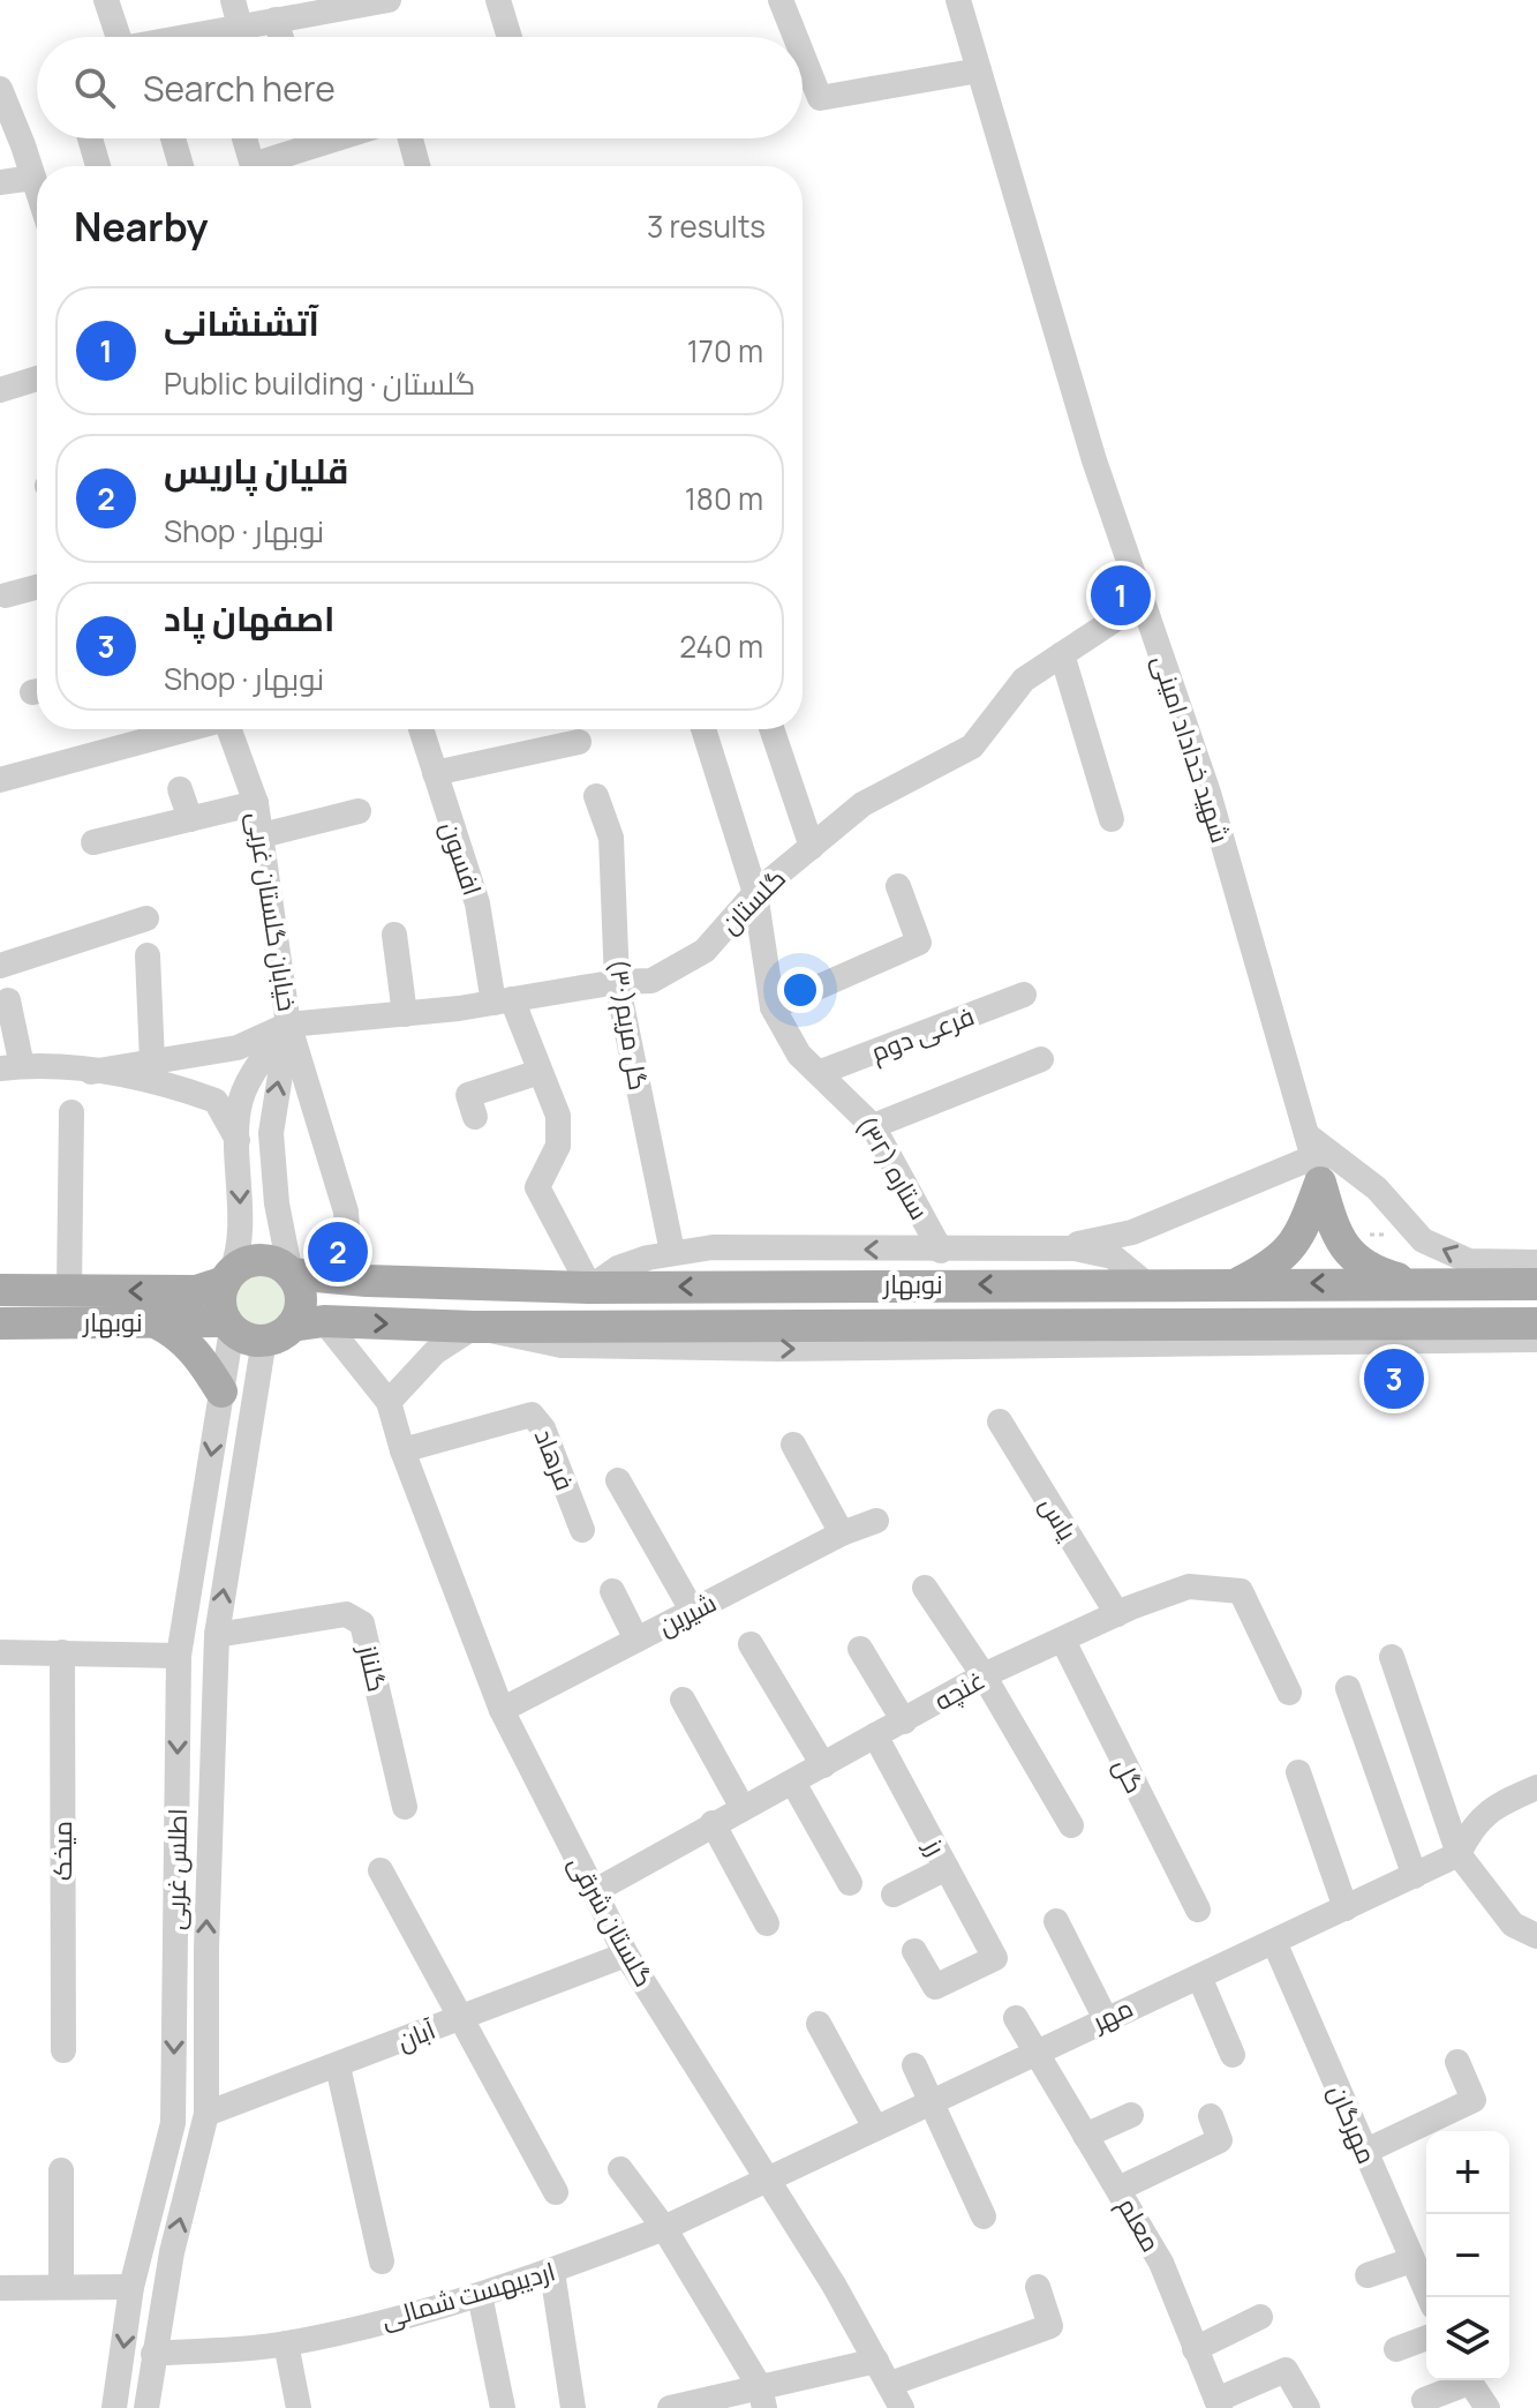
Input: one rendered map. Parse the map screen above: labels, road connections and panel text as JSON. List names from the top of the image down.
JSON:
{
  "streets": {
    "main road": ["نوبهار"],
    "street": [
      "شهید خداداد امینی",
      "افسون",
      "گلستان",
      "خیابان گلستان غربی",
      "گل مریم(۳۰)",
      "فرعی دوم",
      "ستاره (۳۲)",
      "فرهاد",
      "یاس",
      "شیرین",
      "گلناز",
      "غنچه",
      "گل",
      "رز",
      "میخک",
      "اطلس غربی",
      "گلستان شرقی",
      "مهر",
      "آبان",
      "مهرگان",
      "معلم",
      "اردیبهست شمالی"
    ]
  },
  "crossings": [
    ["شهید خداداد امینی", "گلستان"],
    ["افسون", "گلستان"],
    ["افسون", "نوبهار"],
    ["گلستان", "خیابان گلستان غربی"],
    ["گلستان", "گل مریم(۳۰)"],
    ["گلستان", "ستاره (۳۲)"],
    ["خیابان گلستان غربی", "نوبهار"],
    ["خیابان گلستان غربی", "اطلس غربی"],
    ["فرعی دوم", "ستاره (۳۲)"],
    ["نوبهار", "اطلس غربی"],
    ["نوبهار", "گلستان شرقی"],
    ["فرهاد", "گلستان شرقی"],
    ["یاس", "غنچه"],
    ["شیرین", "گلستان شرقی"],
    ["گلناز", "اطلس غربی"],
    ["غنچه", "گل"],
    ["غنچه", "رز"],
    ["غنچه", "گلستان شرقی"],
    ["اطلس غربی", "آبان"],
    ["اطلس غربی", "اردیبهست شمالی"],
    ["گلستان شرقی", "مهر"],
    ["گلستان شرقی", "آبان"],
    ["گلستان شرقی", "اردیبهست شمالی"],
    ["مهر", "مهرگان"],
    ["مهر", "معلم"],
    ["مهر", "اردیبهست شمالی"]
  ],
  "page": {
    "search": "Search here",
    "heading": ["Nearby", "3 results"],
    "list": [
      {
        "mark": "1",
        "name": "آتشنشانی",
        "note": "Public building · گلستان",
        "value": "170 m"
      },
      {
        "mark": "2",
        "name": "قلیان پاریس",
        "note": "Shop · نوبهار",
        "value": "180 m"
      },
      {
        "mark": "3",
        "name": "اصفهان پاد",
        "note": "Shop · نوبهار",
        "value": "240 m"
      }
    ],
    "pins": ["1", "2", "3"],
    "map_buttons": ["+", "−"]
  }
}
